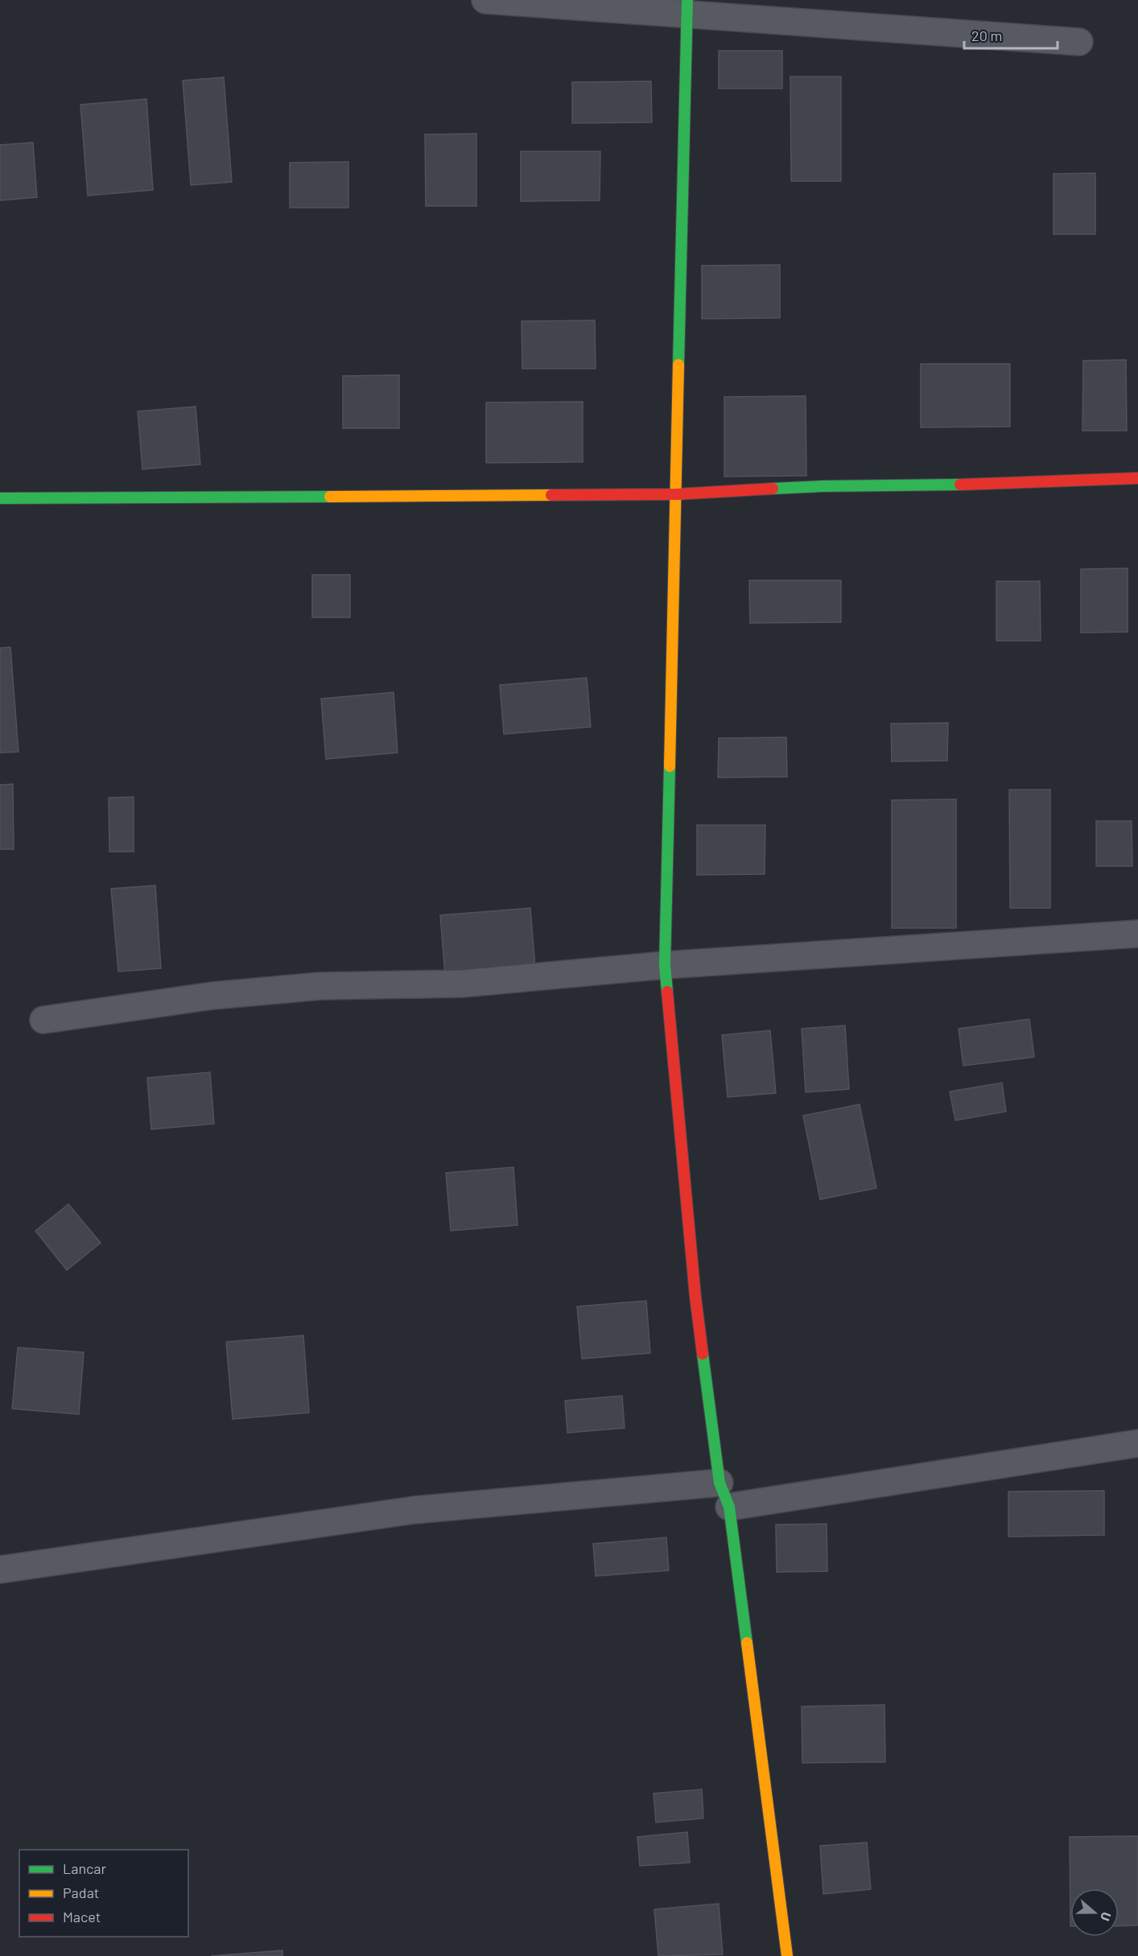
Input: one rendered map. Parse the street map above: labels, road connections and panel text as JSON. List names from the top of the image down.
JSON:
{
  "legend": ["Lancar", "Padat", "Macet"],
  "scale_bar": "20 m",
  "north": "right"
}
